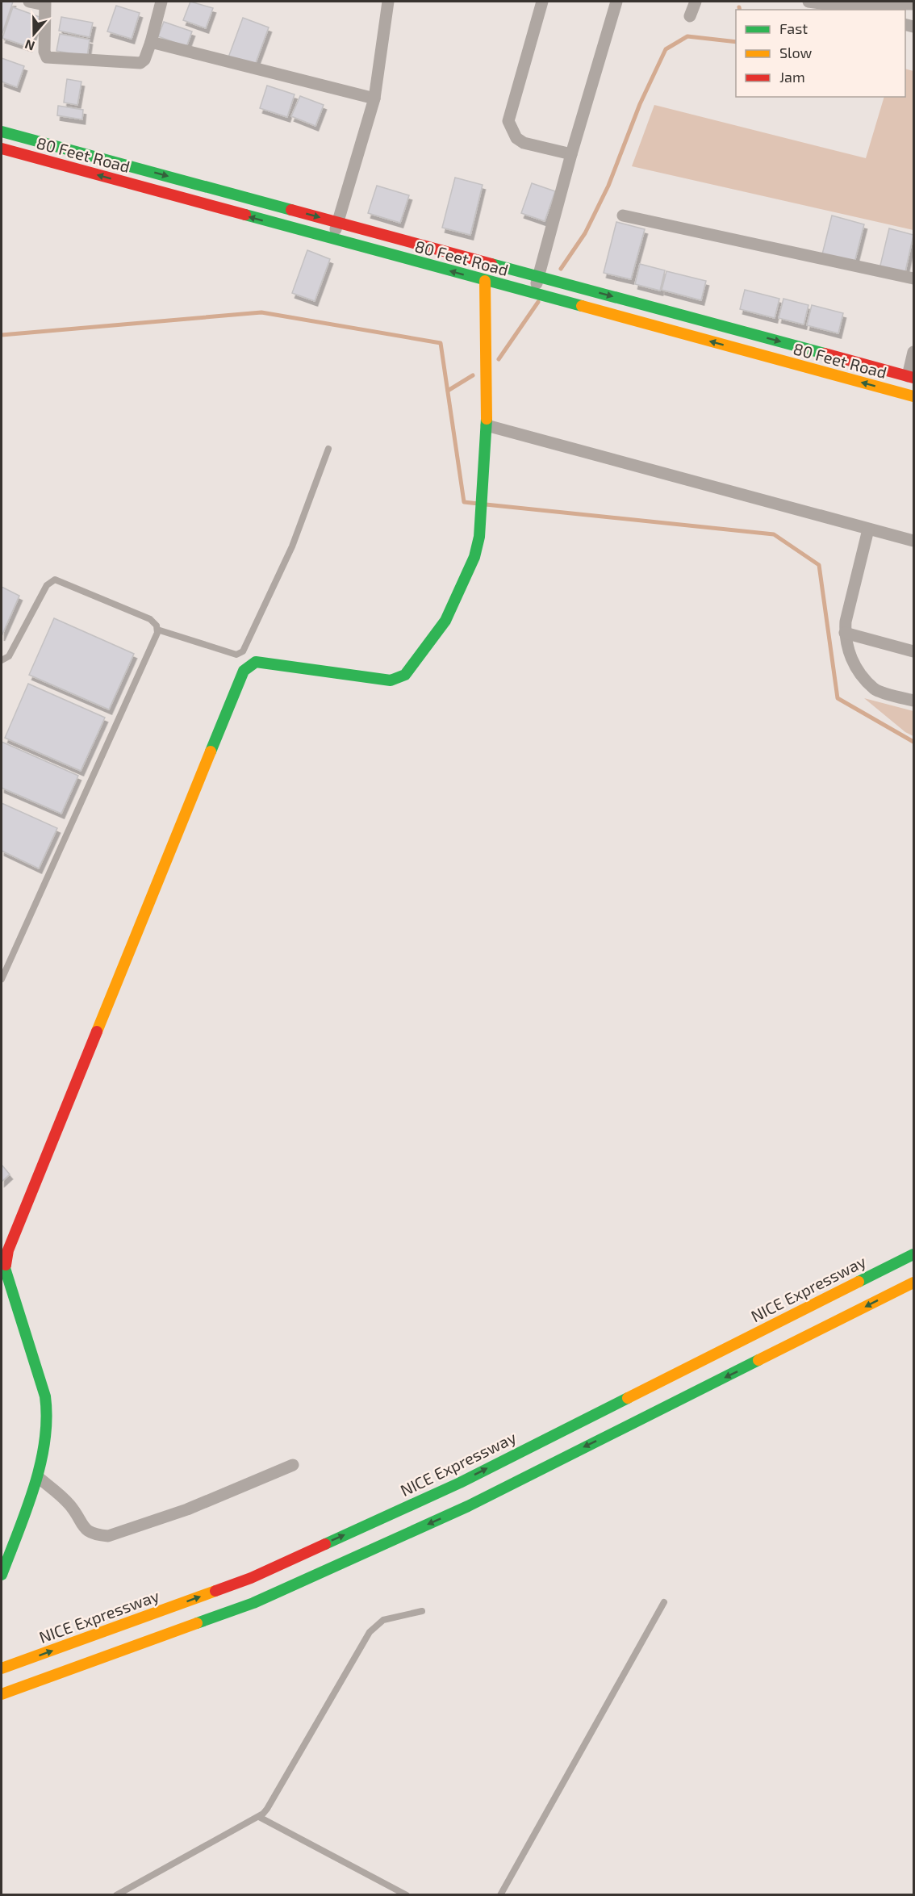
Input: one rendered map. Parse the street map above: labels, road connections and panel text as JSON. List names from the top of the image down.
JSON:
{
  "streets": {
    "main road": ["80 Feet Road", "NICE Expressway"]
  },
  "legend": ["Fast", "Slow", "Jam"],
  "north": "bottom"
}
